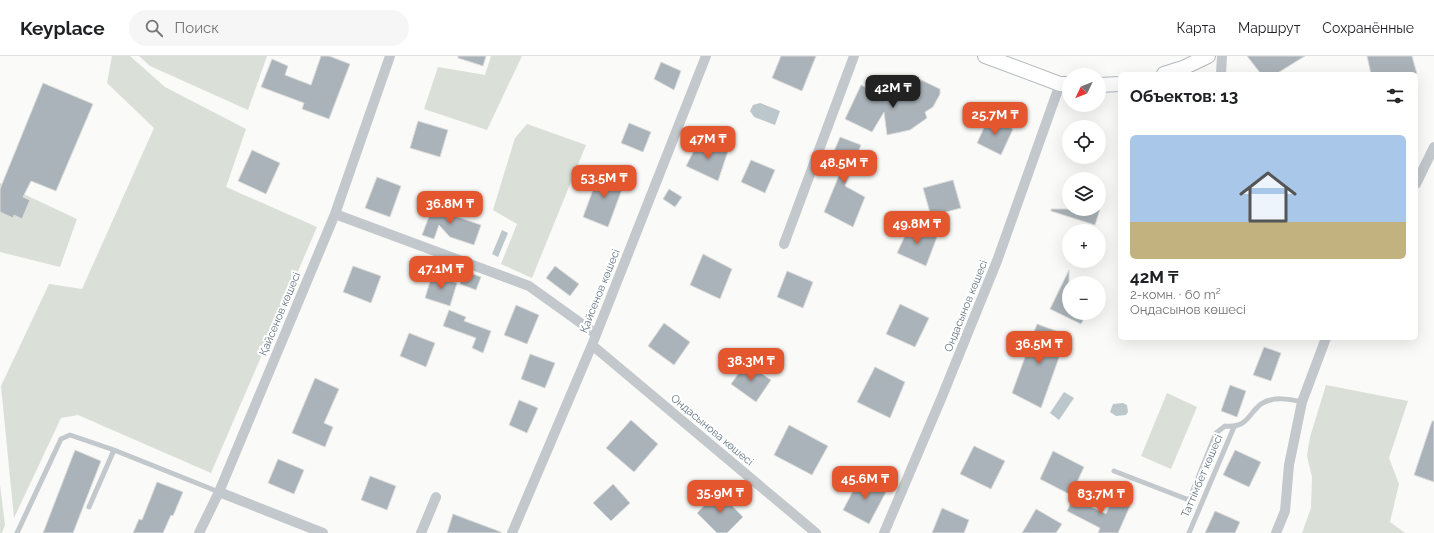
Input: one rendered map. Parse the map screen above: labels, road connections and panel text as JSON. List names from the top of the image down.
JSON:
{
  "streets": {
    "street": ["Қайсенов көшесі", "Ондасынов көшесі", "Ондасынова көшесі"],
    "lane": ["Таттімбет көшесі"]
  },
  "crossings": [
    ["Қайсенов көшесі", "Ондасынова көшесі"]
  ],
  "north": "bottom left",
  "page": {
    "header": "Keyplace",
    "search": "Поиск",
    "nav": ["Карта", "Маршрут", "Сохранённые"],
    "map_buttons": ["+", "−"],
    "heading": "Объектов: 13",
    "price": [
      "42M ₸",
      "25.7M ₸",
      "47M ₸",
      "48.5M ₸",
      "53.5M ₸",
      "36.8M ₸",
      "49.8M ₸",
      "47.1M ₸",
      "36.5M ₸",
      "38.3M ₸",
      "45.6M ₸",
      "35.9M ₸",
      "83.7M ₸"
    ],
    "list": [
      {
        "name": "42M ₸",
        "note": "2-комн. · 60 m² · Оңдасынов көшесі"
      }
    ]
  }
}
